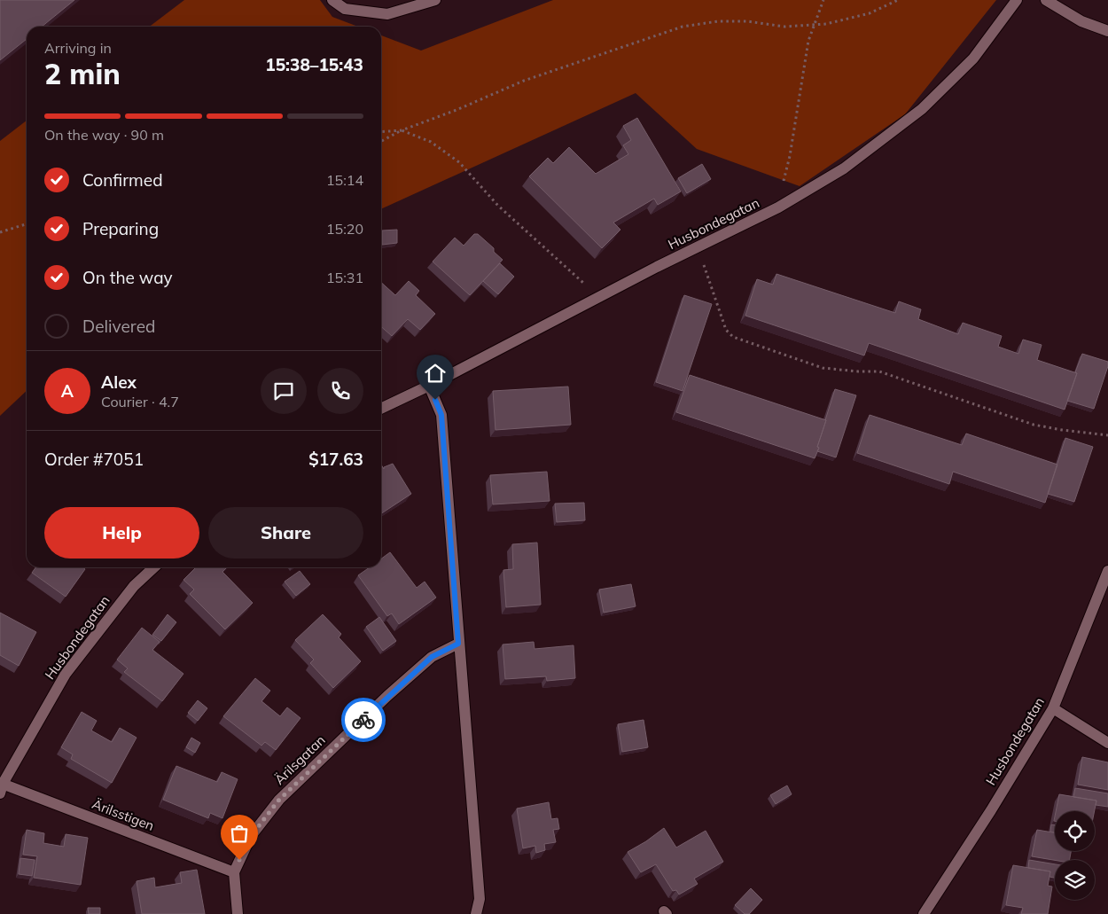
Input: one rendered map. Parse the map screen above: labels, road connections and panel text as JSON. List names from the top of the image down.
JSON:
{
  "streets": {
    "street": ["Husbondegatan", "Ärilsgatan", "Ärilsstigen"]
  },
  "crossings": [
    ["Husbondegatan", "Ärilsstigen"],
    ["Ärilsgatan", "Ärilsstigen"]
  ],
  "page": {
    "heading": ["2 min", "Arriving in", "15:38–15:43"],
    "panel": [
      "Alex",
      "Courier · 4.7",
      "Order #7051",
      "$17.63"
    ],
    "bar": "On the way · 90 m",
    "list": [
      ["Confirmed", "15:14"],
      ["Preparing", "15:20"],
      ["On the way", "15:31"],
      "Delivered"
    ],
    "round": "A",
    "buttons": ["Help", "Share"]
  }
}
